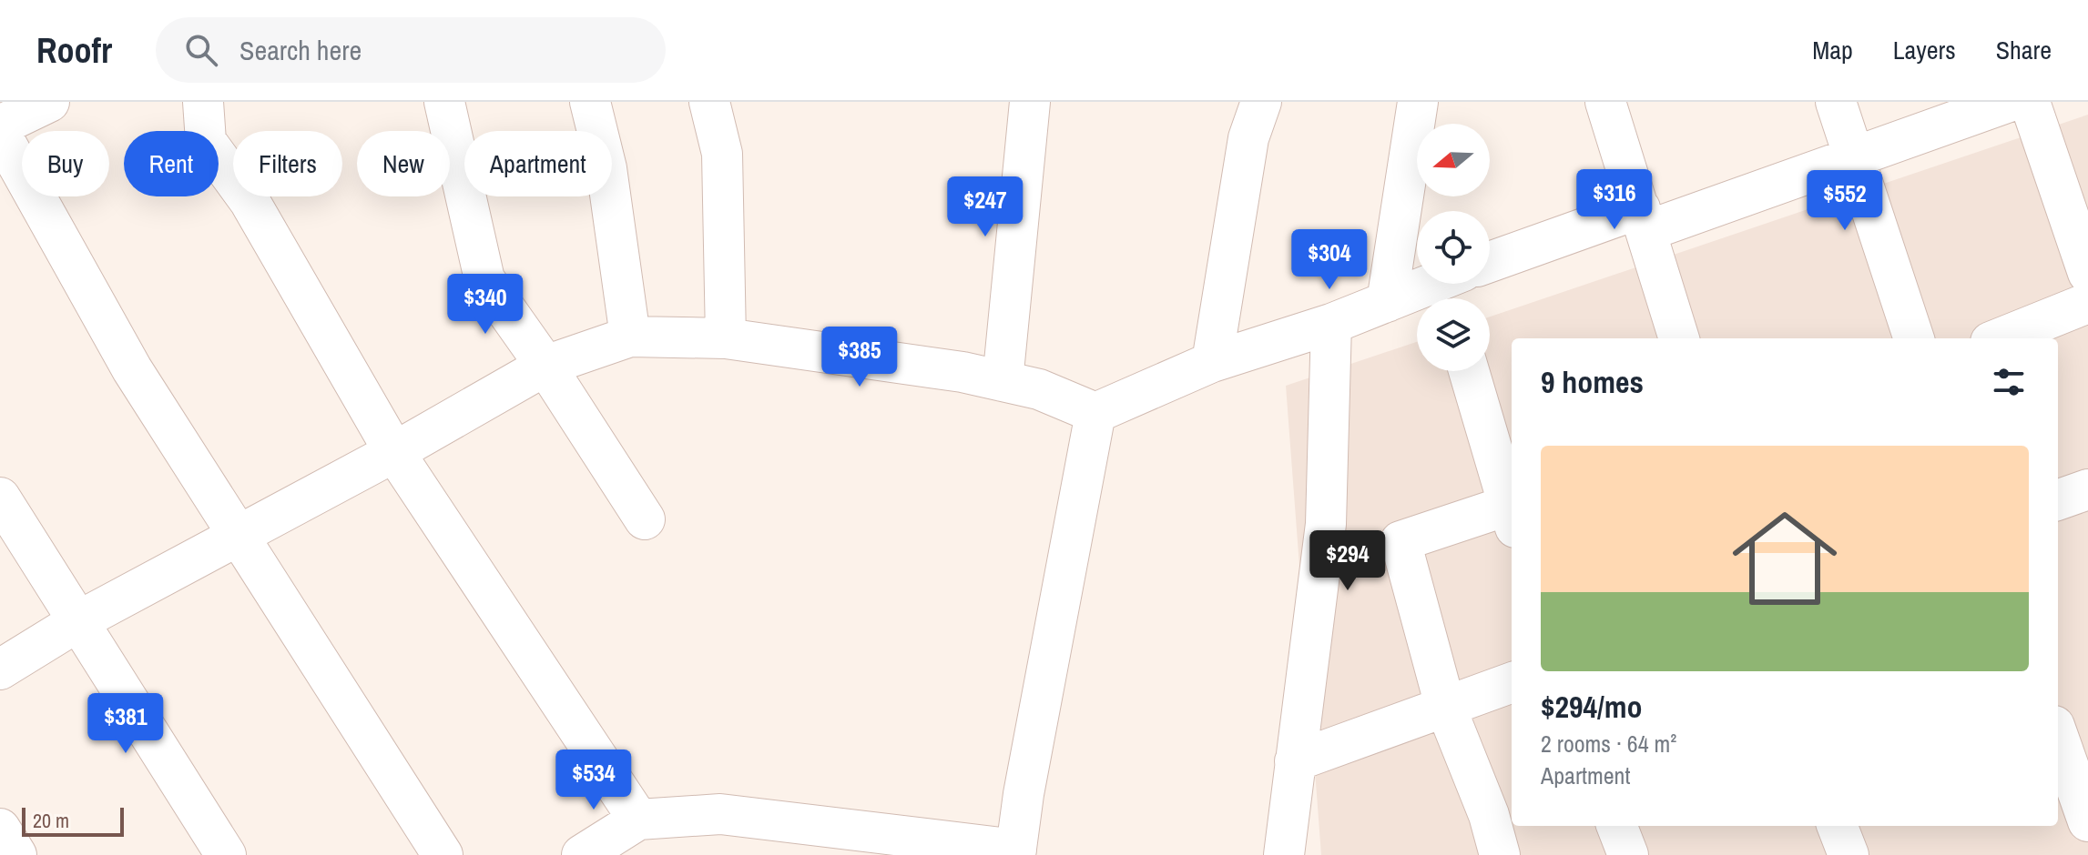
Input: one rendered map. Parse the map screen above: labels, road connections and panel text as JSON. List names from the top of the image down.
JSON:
{
  "scale_bar": "20 m",
  "north": "left",
  "page": {
    "header": "Roofr",
    "search": "Search here",
    "nav": ["Map", "Layers", "Share"],
    "chip": [
      "Buy",
      "Rent",
      "Filters",
      "New",
      "Apartment"
    ],
    "price": [
      "$316",
      "$552",
      "$247",
      "$304",
      "$340",
      "$385",
      "$294",
      "$381",
      "$534"
    ],
    "heading": "9 homes",
    "list": [
      {
        "name": "$294/mo",
        "note": "2 rooms · 64 m² · Apartment"
      }
    ],
    "scale": "20 m"
  }
}
